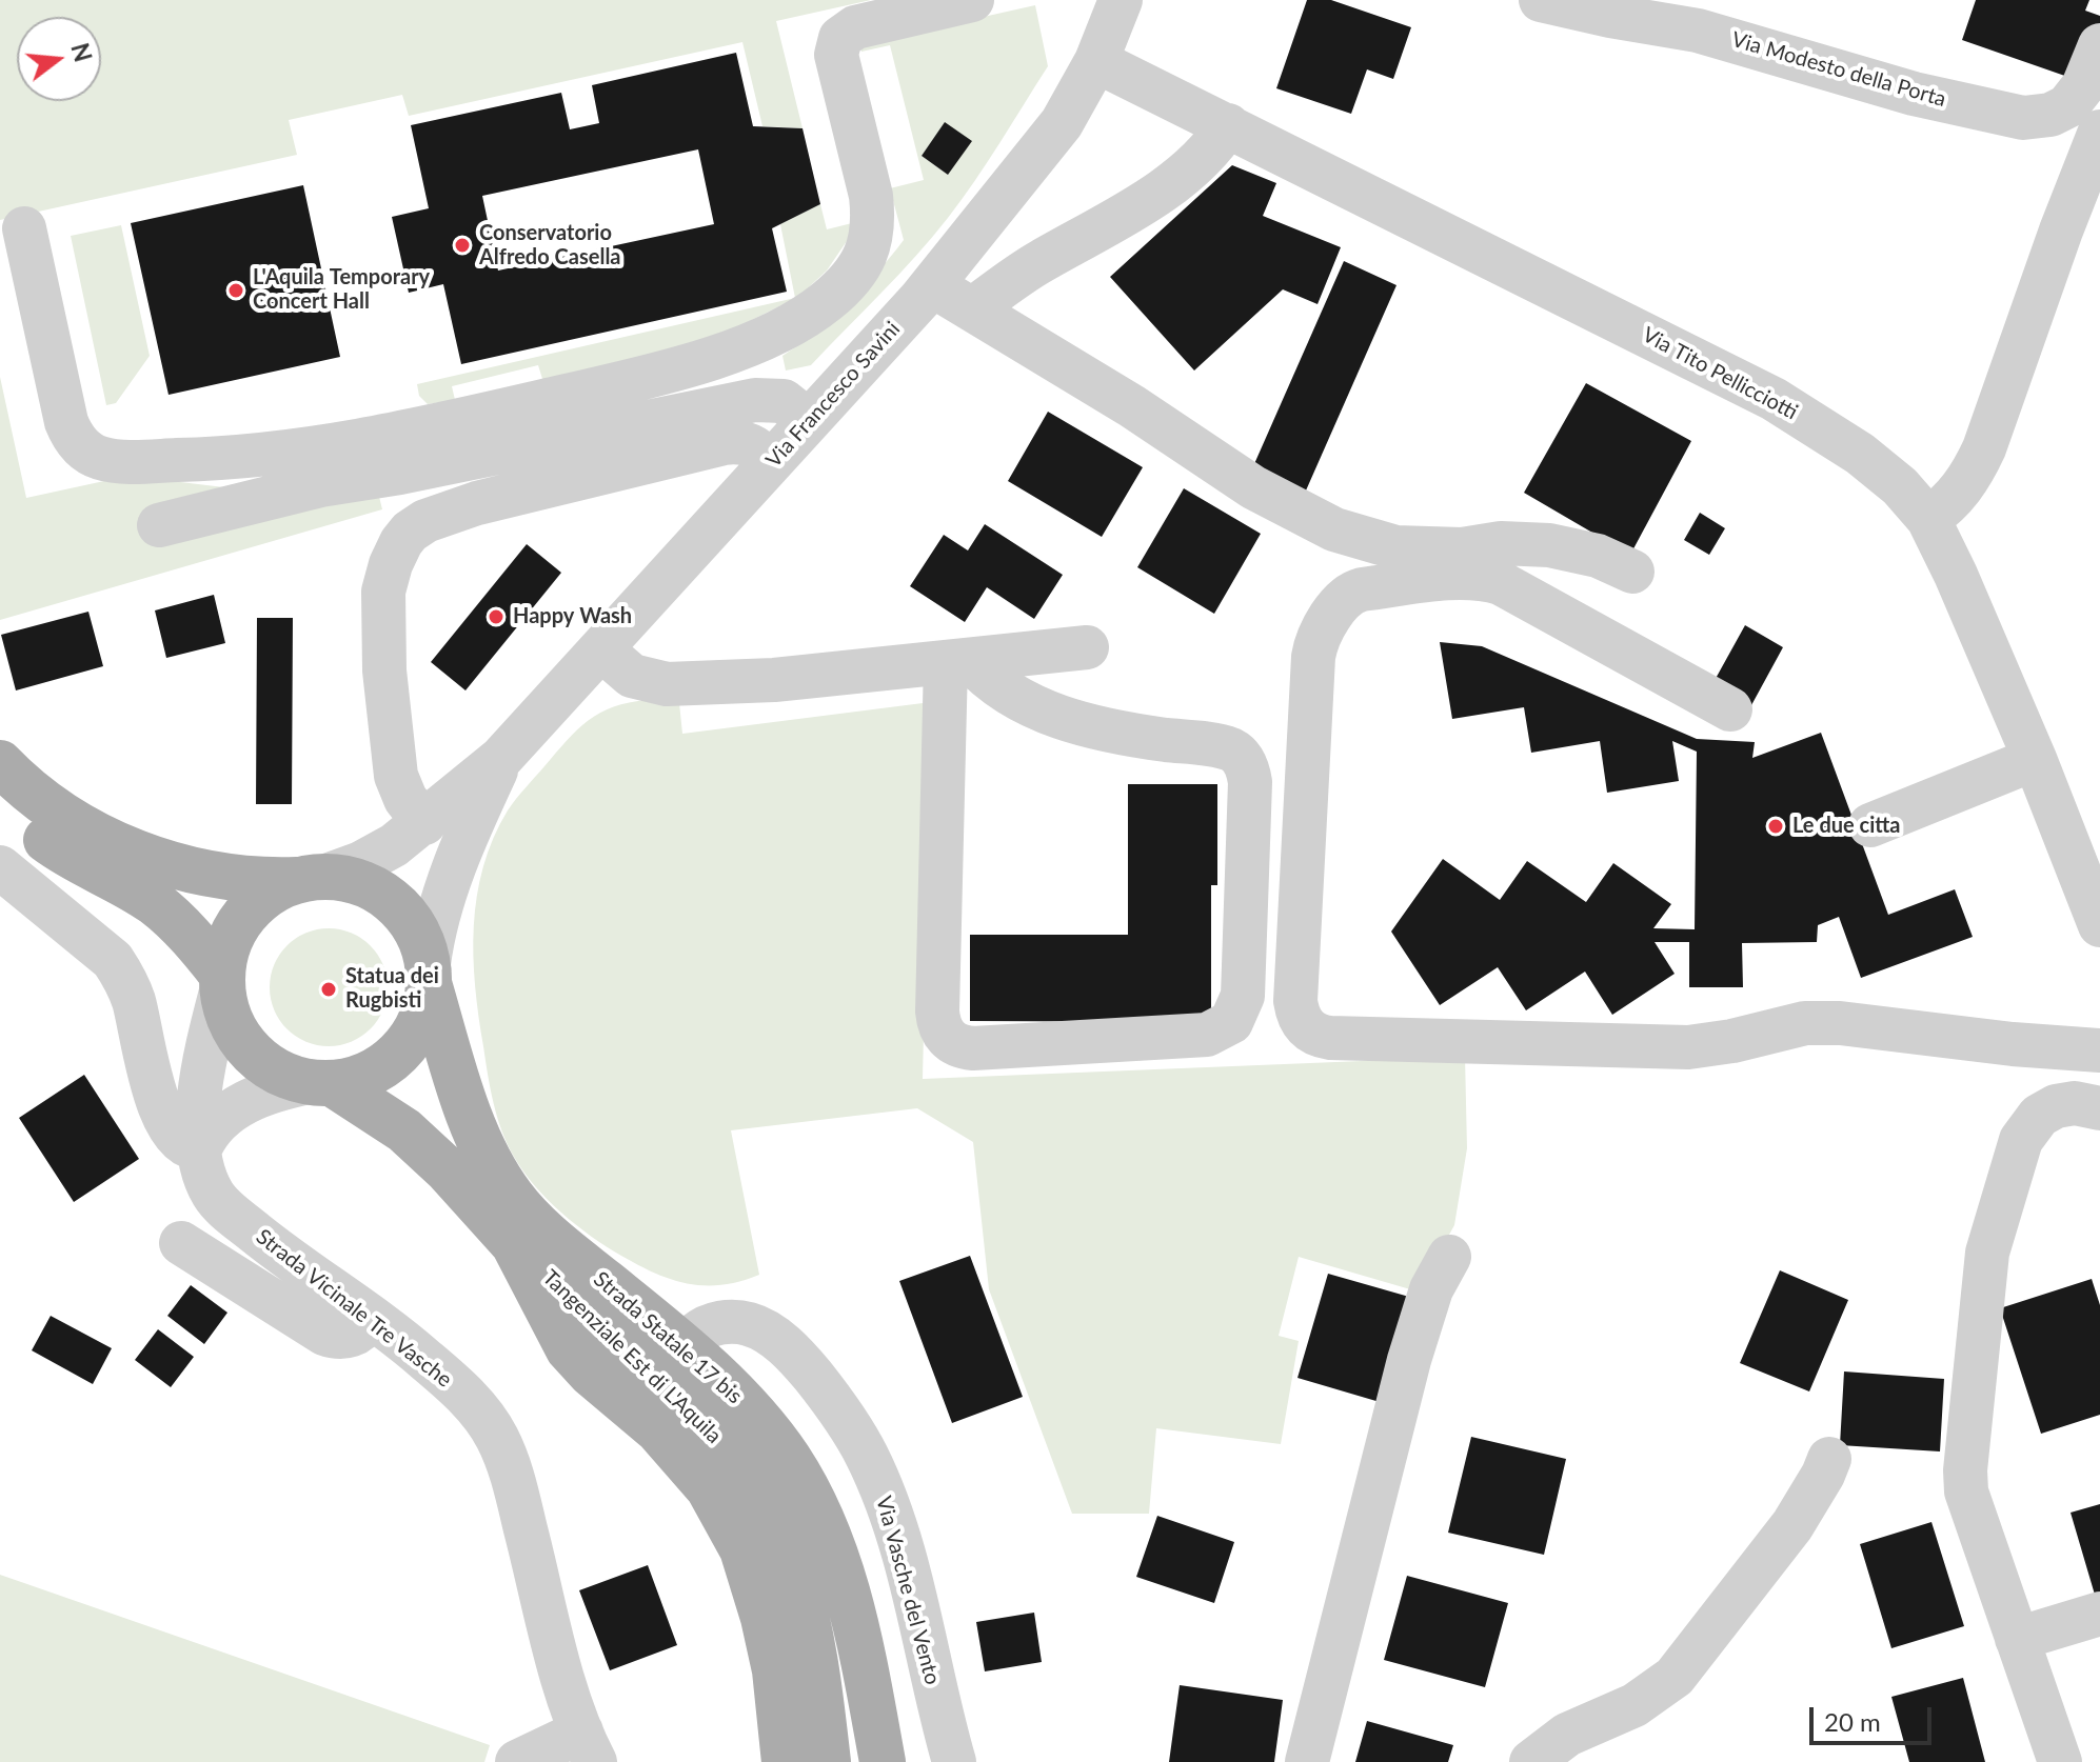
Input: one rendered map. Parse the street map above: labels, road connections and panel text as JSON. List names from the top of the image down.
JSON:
{
  "streets": {
    "main road": ["Strada Statale 17 bis", "Tangenziale Est di L'Aquila"],
    "street": [
      "Via Modesto della Porta",
      "Via Tito Pellicciotti",
      "Via Francesco Savini",
      "Strada Vicinale Tre Vasche",
      "Via Vasche del Vento"
    ]
  },
  "crossings": [
    ["Via Tito Pellicciotti", "Via Francesco Savini"],
    ["Via Francesco Savini", "Strada Vicinale Tre Vasche"],
    ["Via Francesco Savini", "Strada Statale 17 bis"],
    ["Strada Vicinale Tre Vasche", "Strada Statale 17 bis"],
    ["Strada Statale 17 bis", "Via Vasche del Vento"],
    ["Tangenziale Est di L'Aquila", "Via Vasche del Vento"]
  ],
  "places": [
    "Conservatorio Alfredo Casella",
    "L'Aquila Temporary Concert Hall",
    "Happy Wash",
    "Le due citta",
    "Statua dei Rugbisti"
  ],
  "scale_bar": "20 m",
  "north": "right"
}
